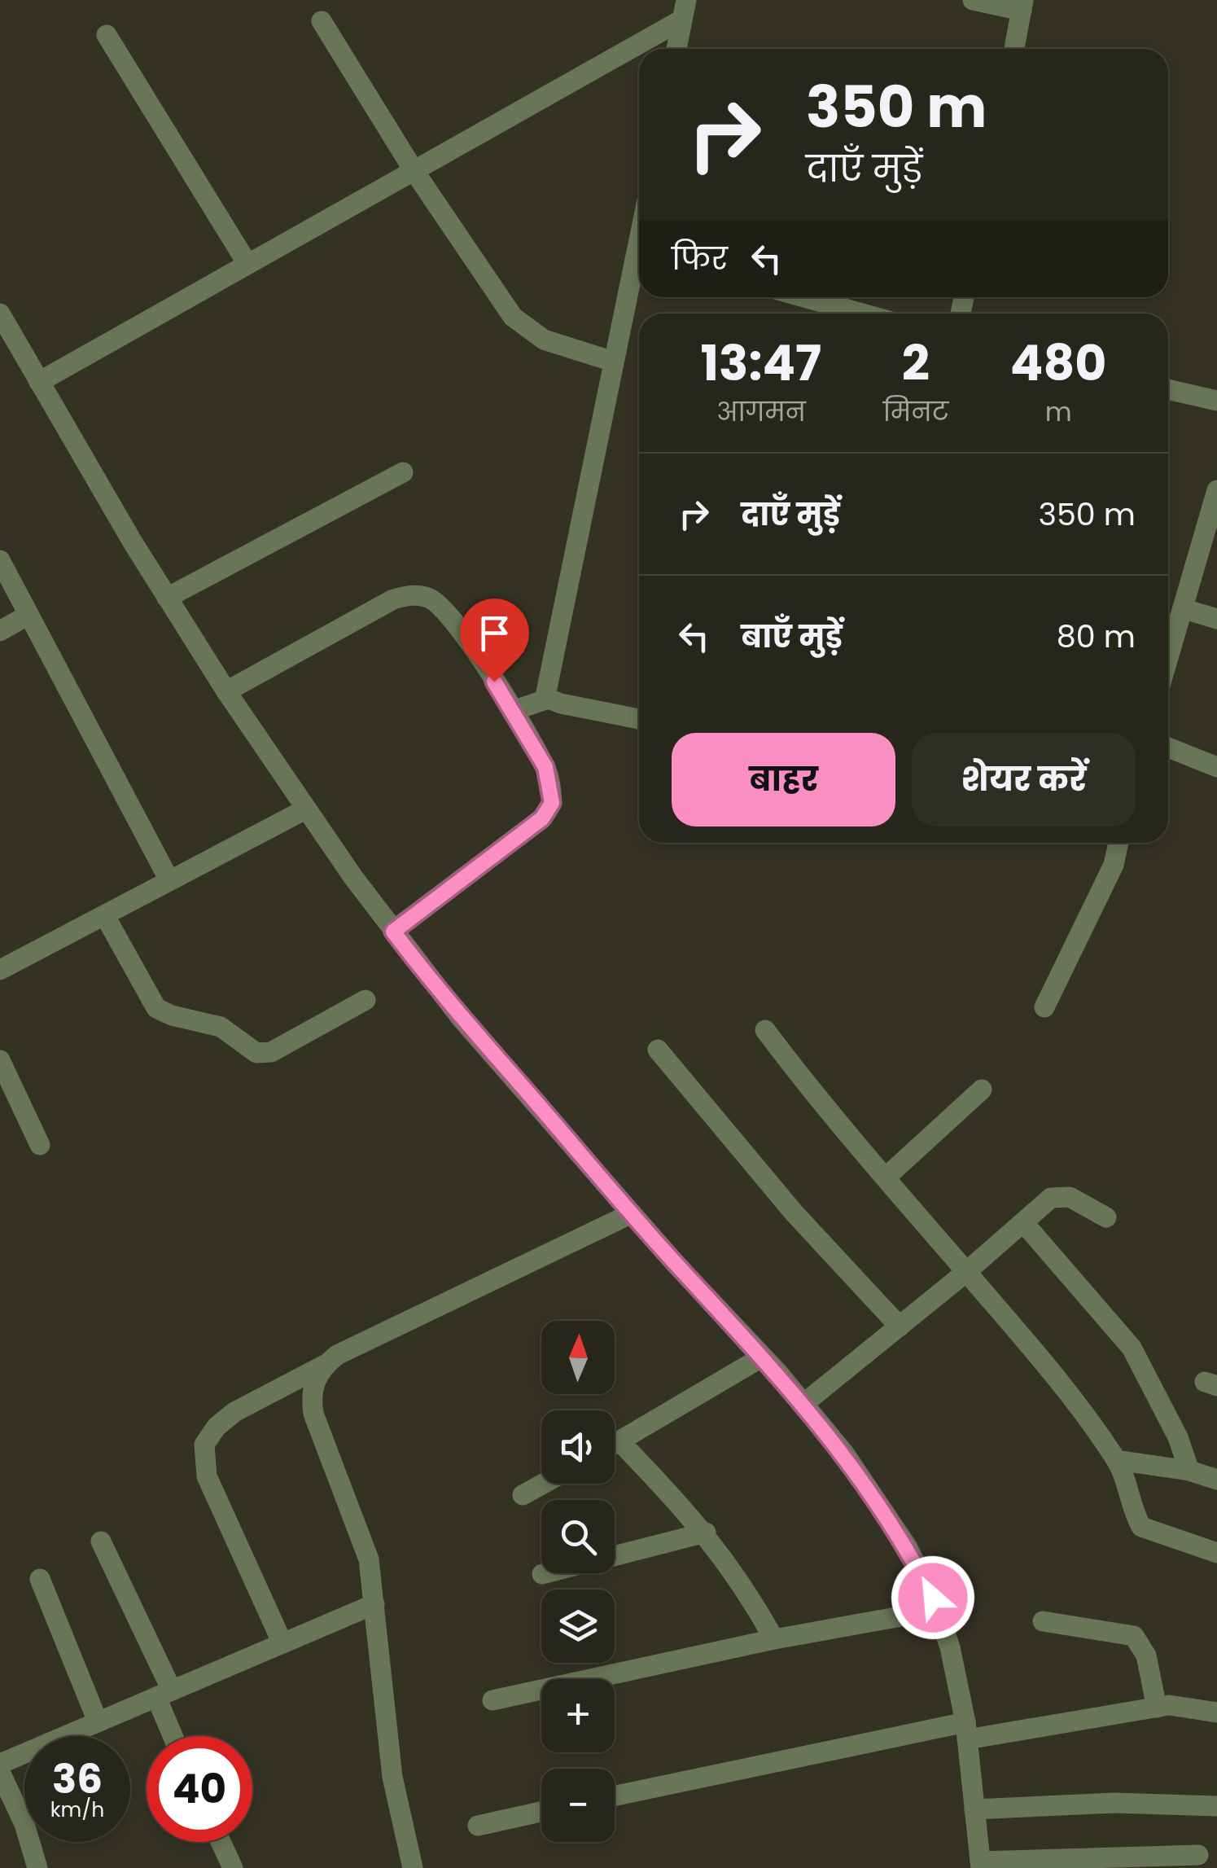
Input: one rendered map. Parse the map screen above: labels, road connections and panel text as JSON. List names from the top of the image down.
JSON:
{
  "north": "top",
  "page": {
    "turn": ["350 m", "दाएँ मुड़ें"],
    "then": "फिर",
    "eta": [
      "13:47",
      "आगमन",
      "2",
      "मिनट",
      "480",
      "m"
    ],
    "list": [
      {
        "name": "दाएँ मुड़ें",
        "value": "350 m"
      },
      {
        "name": "बाएँ मुड़ें",
        "value": "80 m"
      }
    ],
    "buttons": ["बाहर", "शेयर करें"],
    "map_buttons": ["+", "−"],
    "speed": "36 km/h",
    "limit": "40"
  }
}
